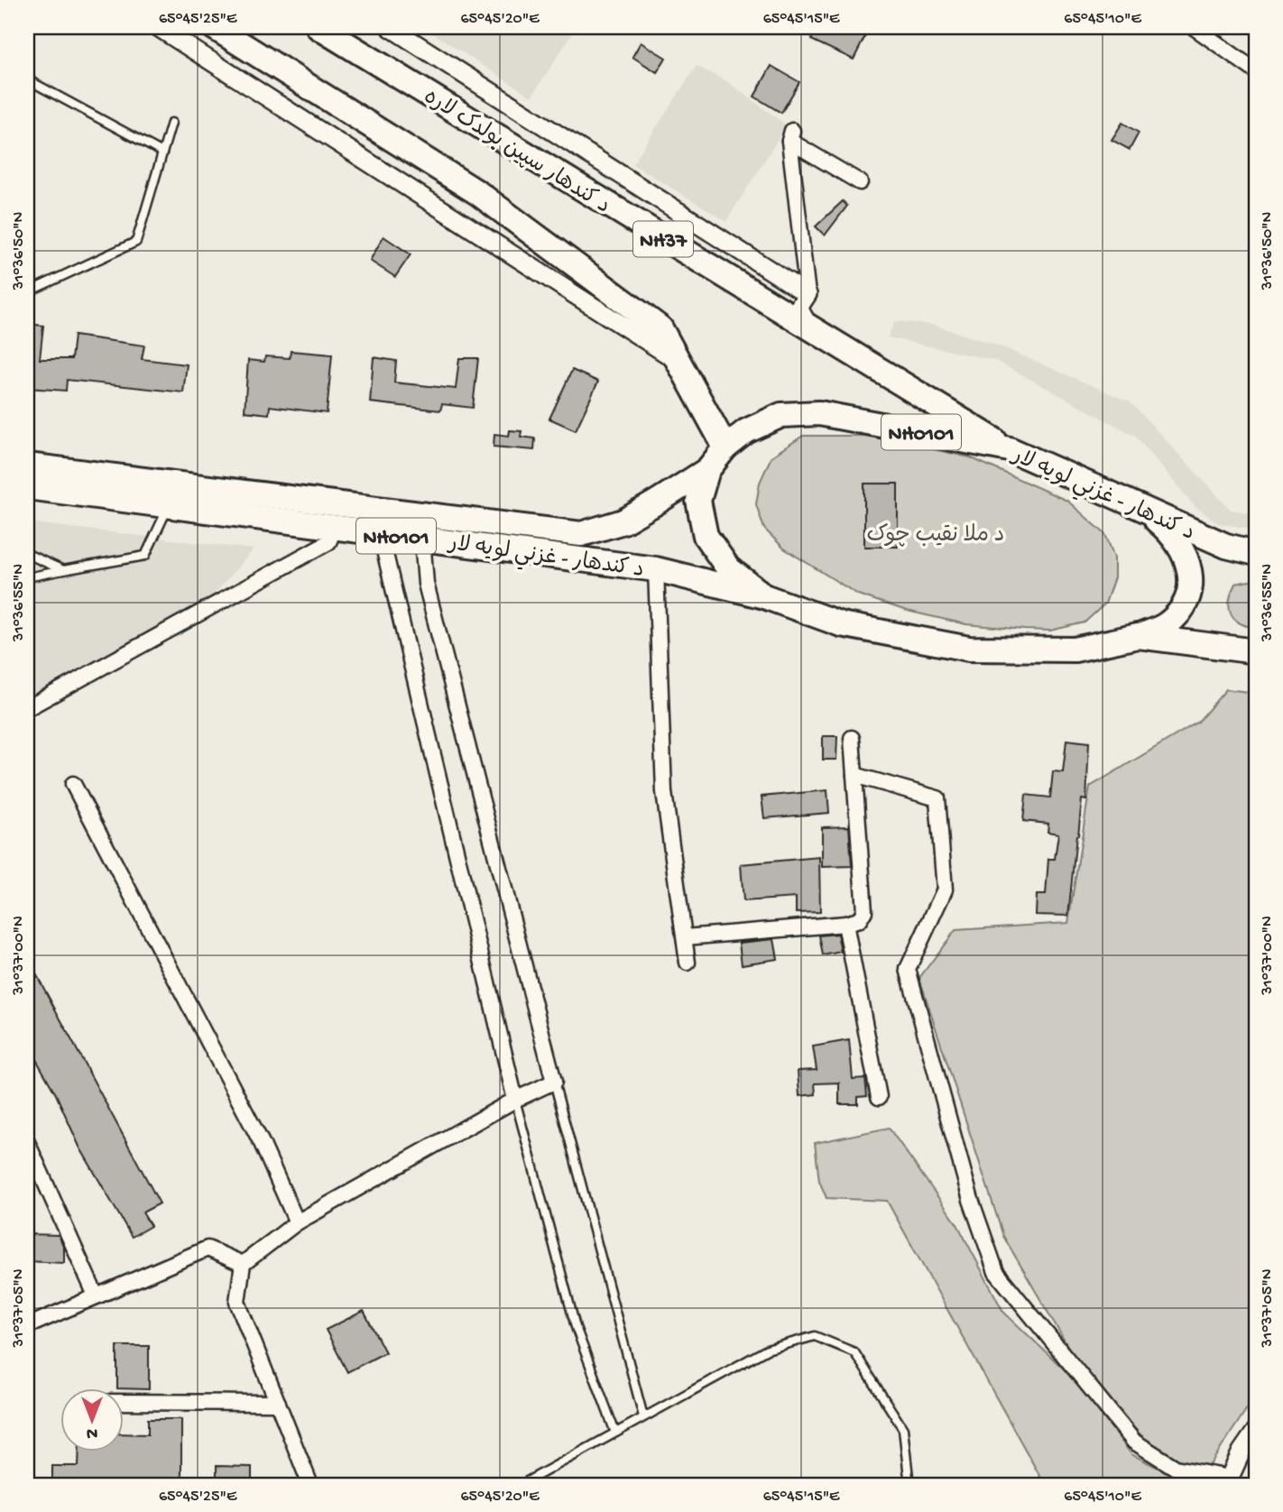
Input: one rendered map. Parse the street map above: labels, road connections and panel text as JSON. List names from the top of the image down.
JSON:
{
  "streets": {
    "highway": [
      "د کندهار سپین بولدک لاره",
      "NH37",
      "NH0101",
      "د کندهار - غزني لويه لار"
    ]
  },
  "crossings": [
    ["د کندهار سپین بولدک لاره", "د کندهار - غزني لويه لار"],
    ["NH0101", "د کندهار - غزني لويه لار"]
  ],
  "parks": ["د ملا نقيب چوک"],
  "north": "bottom",
  "coordinates": [
    "65°45'25\"E",
    "65°45'20\"E",
    "65°45'15\"E",
    "65°45'10\"E",
    "31°36'50\"N",
    "31°36'55\"N",
    "31°37'00\"N",
    "31°37'05\"N"
  ]
}
